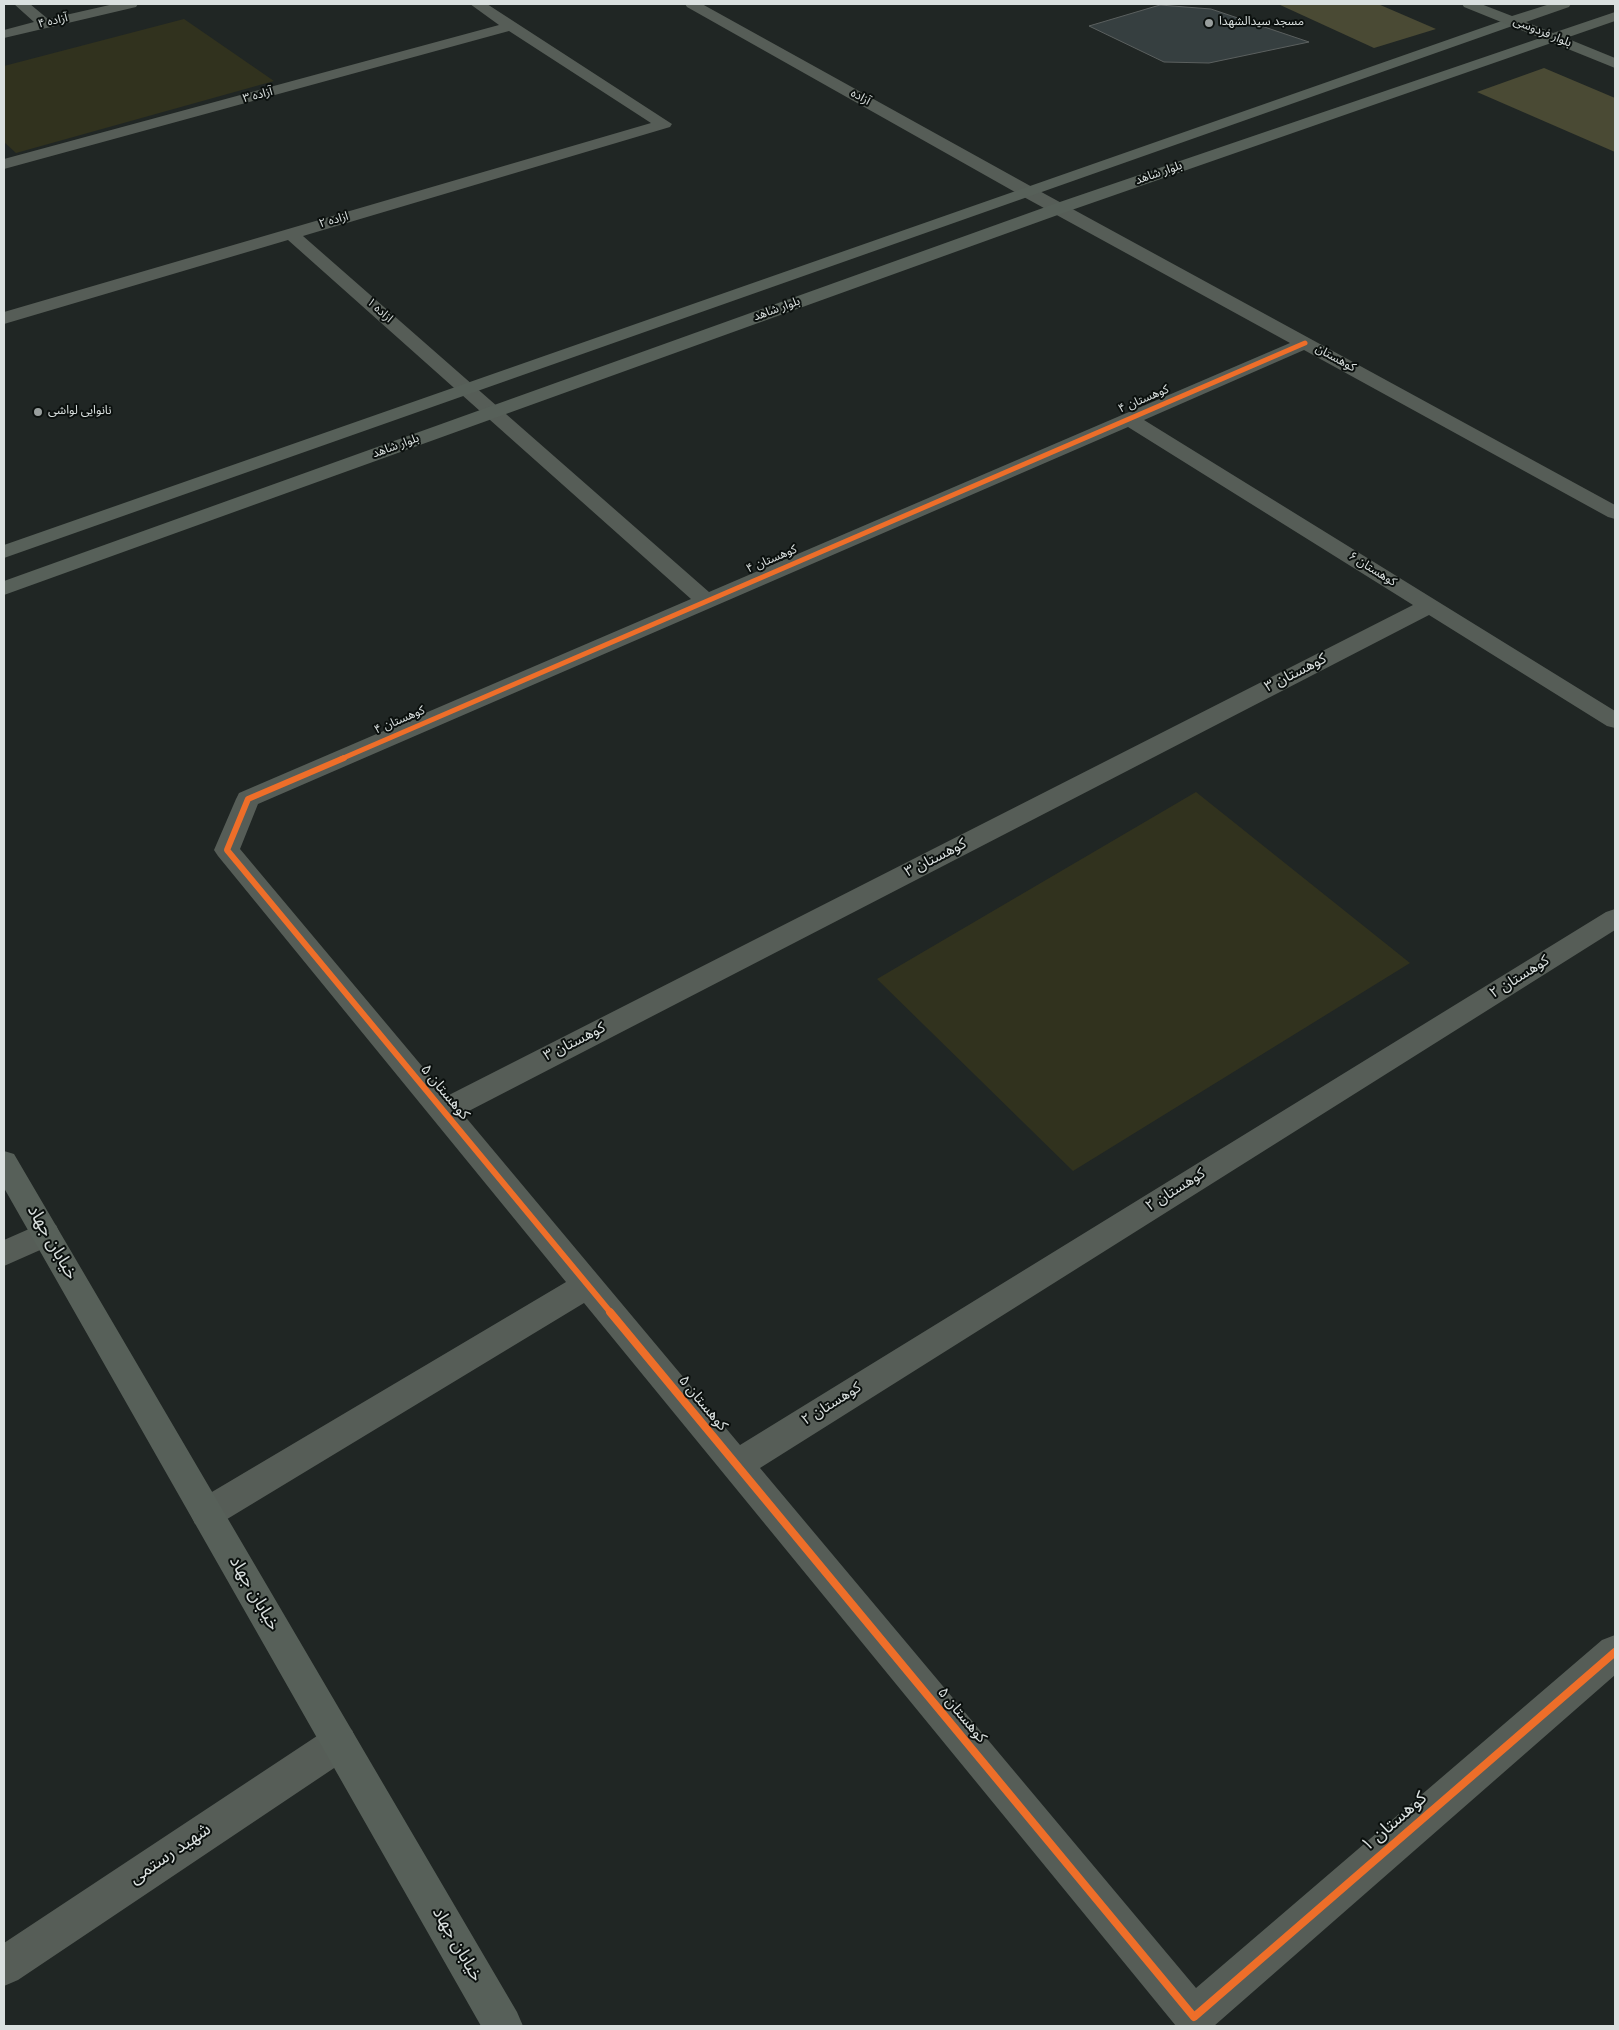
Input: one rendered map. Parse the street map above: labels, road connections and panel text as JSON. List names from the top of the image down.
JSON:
{
  "streets": {
    "main road": ["بلوار فردوسی", "بلوار شاهد", "خیابان جهاد"],
    "street": [
      "آزاده ۴",
      "آزاده ۳",
      "آزاده",
      "ازاده ۲",
      "ازاده ۱",
      "کوهستان",
      "کوهستان ۴",
      "کوهستان ۶",
      "کوهستان ۳",
      "کوهستان ۲",
      "کوهستان ۵",
      "کوهستان ۱",
      "شهید رستمی"
    ]
  },
  "crossings": [
    ["بلوار فردوسی", "بلوار شاهد"],
    ["آزاده ۳", "ازاده ۲"],
    ["آزاده", "بلوار شاهد"],
    ["آزاده", "کوهستان"],
    ["بلوار شاهد", "ازاده ۱"],
    ["بلوار شاهد", "کوهستان"],
    ["ازاده ۲", "ازاده ۱"],
    ["ازاده ۱", "کوهستان ۴"],
    ["کوهستان", "کوهستان ۴"],
    ["کوهستان ۴", "کوهستان ۶"],
    ["کوهستان ۴", "کوهستان ۵"],
    ["کوهستان ۶", "کوهستان ۳"],
    ["کوهستان ۳", "کوهستان ۵"],
    ["کوهستان ۲", "کوهستان ۵"],
    ["کوهستان ۵", "کوهستان ۱"],
    ["خیابان جهاد", "شهید رستمی"]
  ],
  "places": ["مسجد سیدالشهدا", "نانوایی لواشی"]
}
